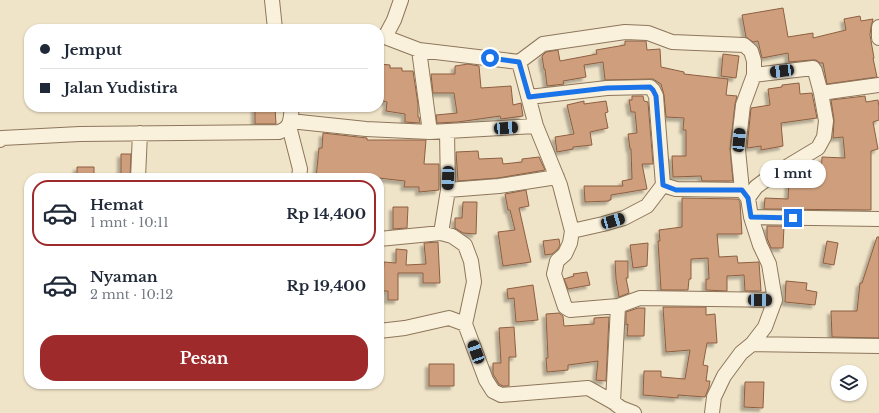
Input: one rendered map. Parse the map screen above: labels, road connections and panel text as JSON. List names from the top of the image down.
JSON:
{
  "page": {
    "banner": ["Jemput", "Jalan Yudistira"],
    "bubble": "1 mnt",
    "list": [
      {
        "name": "Hemat",
        "note": "1 mnt · 10:11",
        "value": "Rp 14,400"
      },
      {
        "name": "Nyaman",
        "note": "2 mnt · 10:12",
        "value": "Rp 19,400"
      }
    ],
    "buttons": "Pesan"
  }
}
